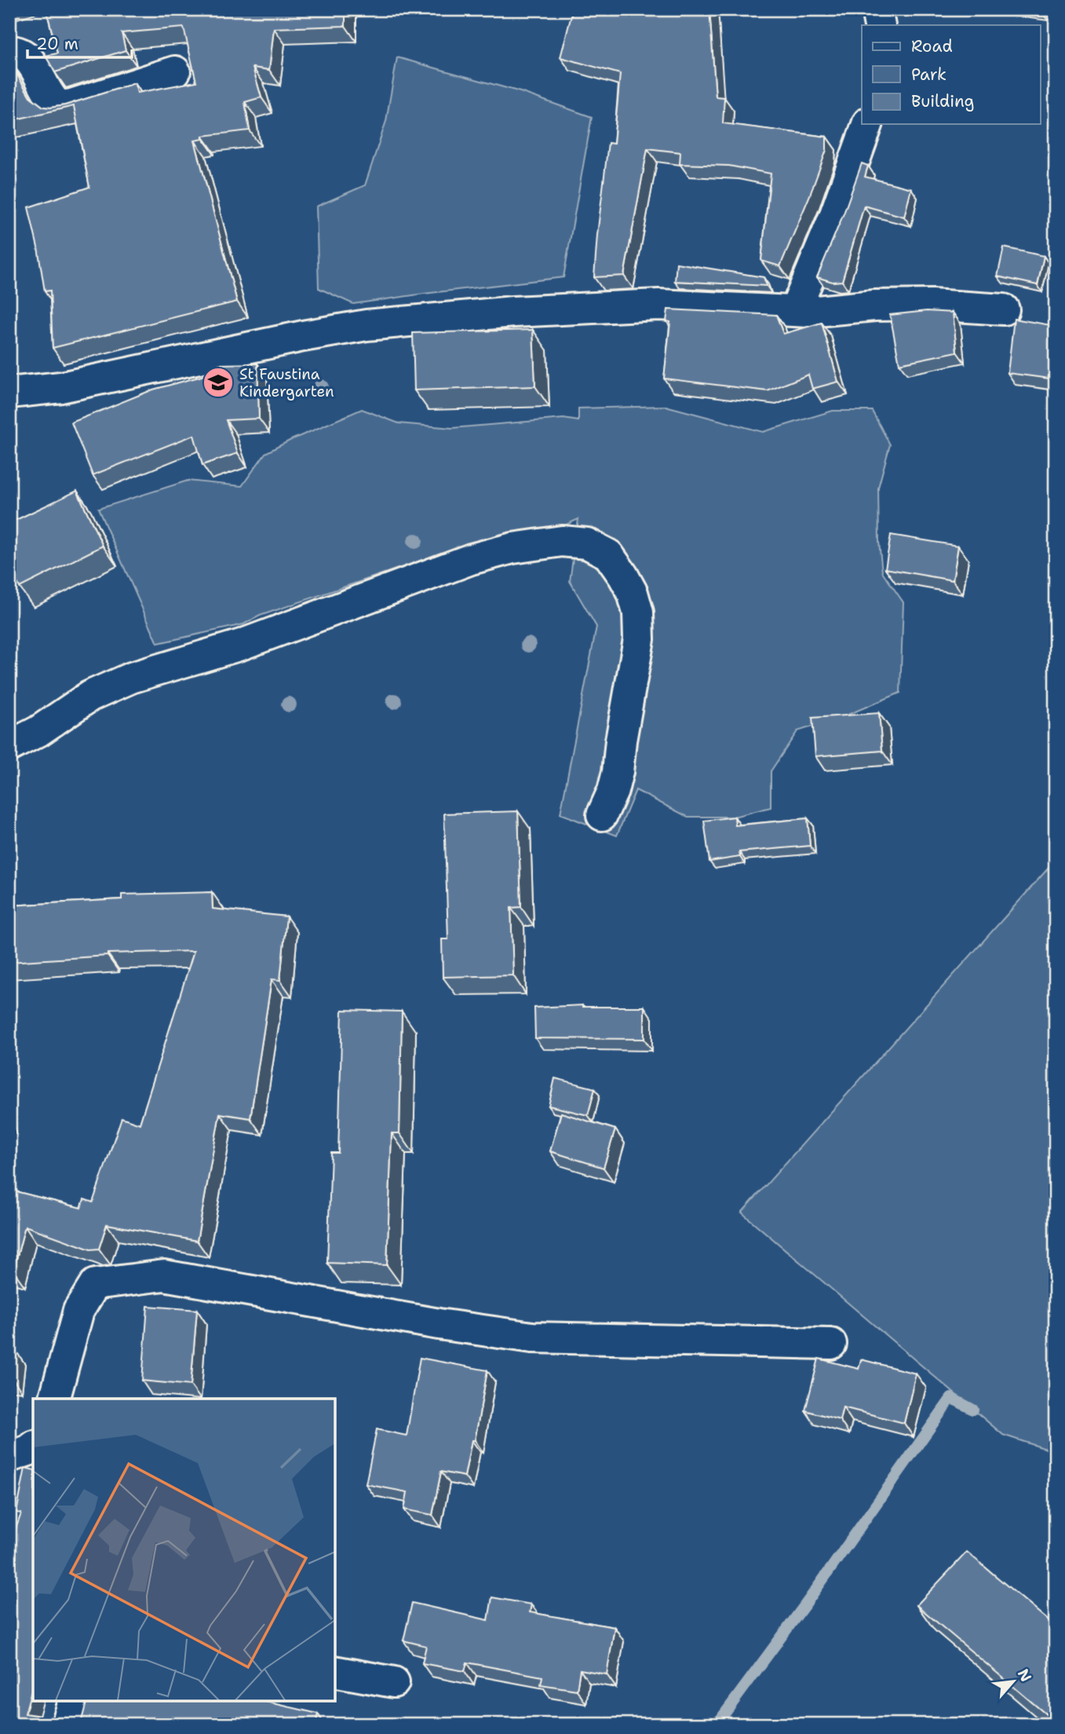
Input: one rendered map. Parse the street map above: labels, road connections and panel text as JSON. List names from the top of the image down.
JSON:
{
  "places": {
    "school or university": ["St Faustina Kindergarten"]
  },
  "legend": ["Road", "Park", "Building"],
  "scale_bar": "20 m",
  "north": "top right"
}
